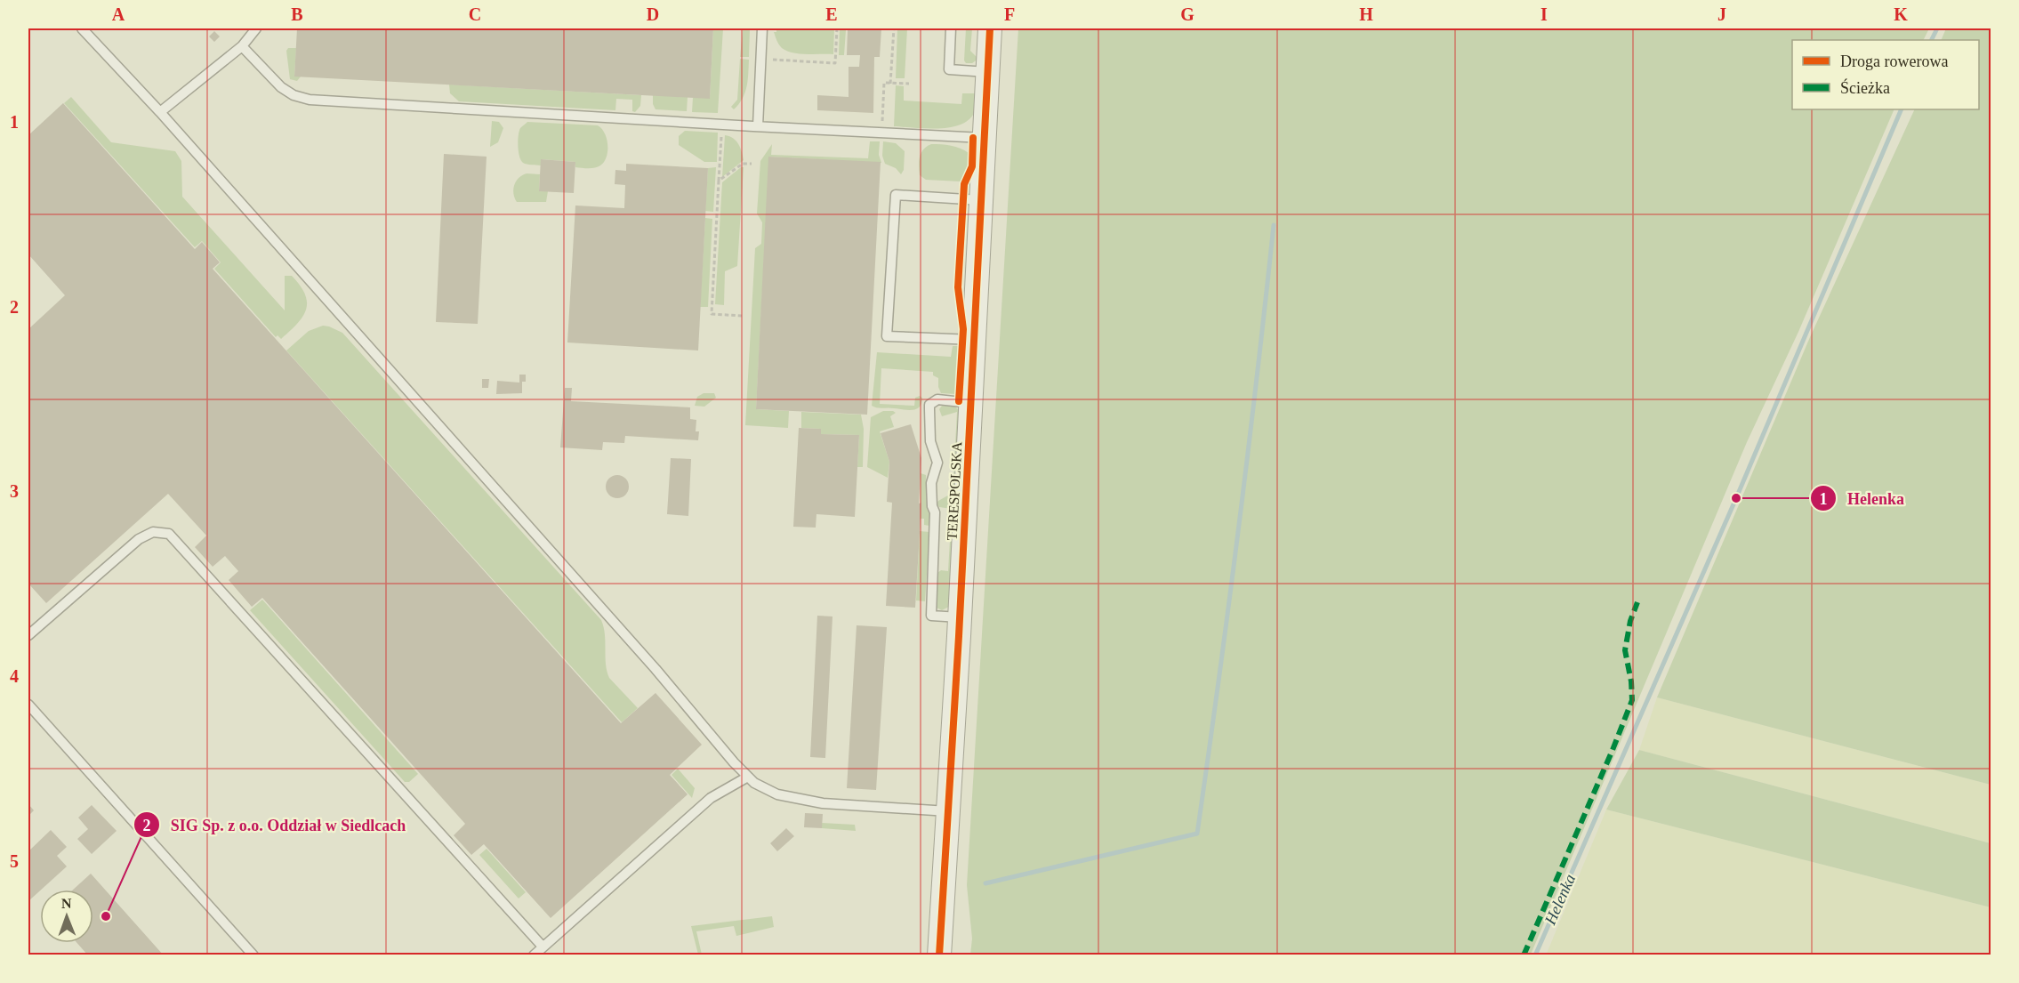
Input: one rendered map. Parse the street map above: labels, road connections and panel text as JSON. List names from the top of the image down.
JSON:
{
  "streets": {
    "street": ["TERESPOLSKA"]
  },
  "water": ["Helenka"],
  "places": ["Helenka", "SIG Sp. z o.o. Oddział w Siedlcach"],
  "legend": ["Droga rowerowa", "Ścieżka"],
  "north": "top",
  "grid": {
    "columns": [
      "A",
      "B",
      "C",
      "D",
      "E",
      "F",
      "G",
      "H",
      "I",
      "J",
      "K"
    ],
    "rows": [
      "1",
      "2",
      "3",
      "4",
      "5"
    ]
  }
}
